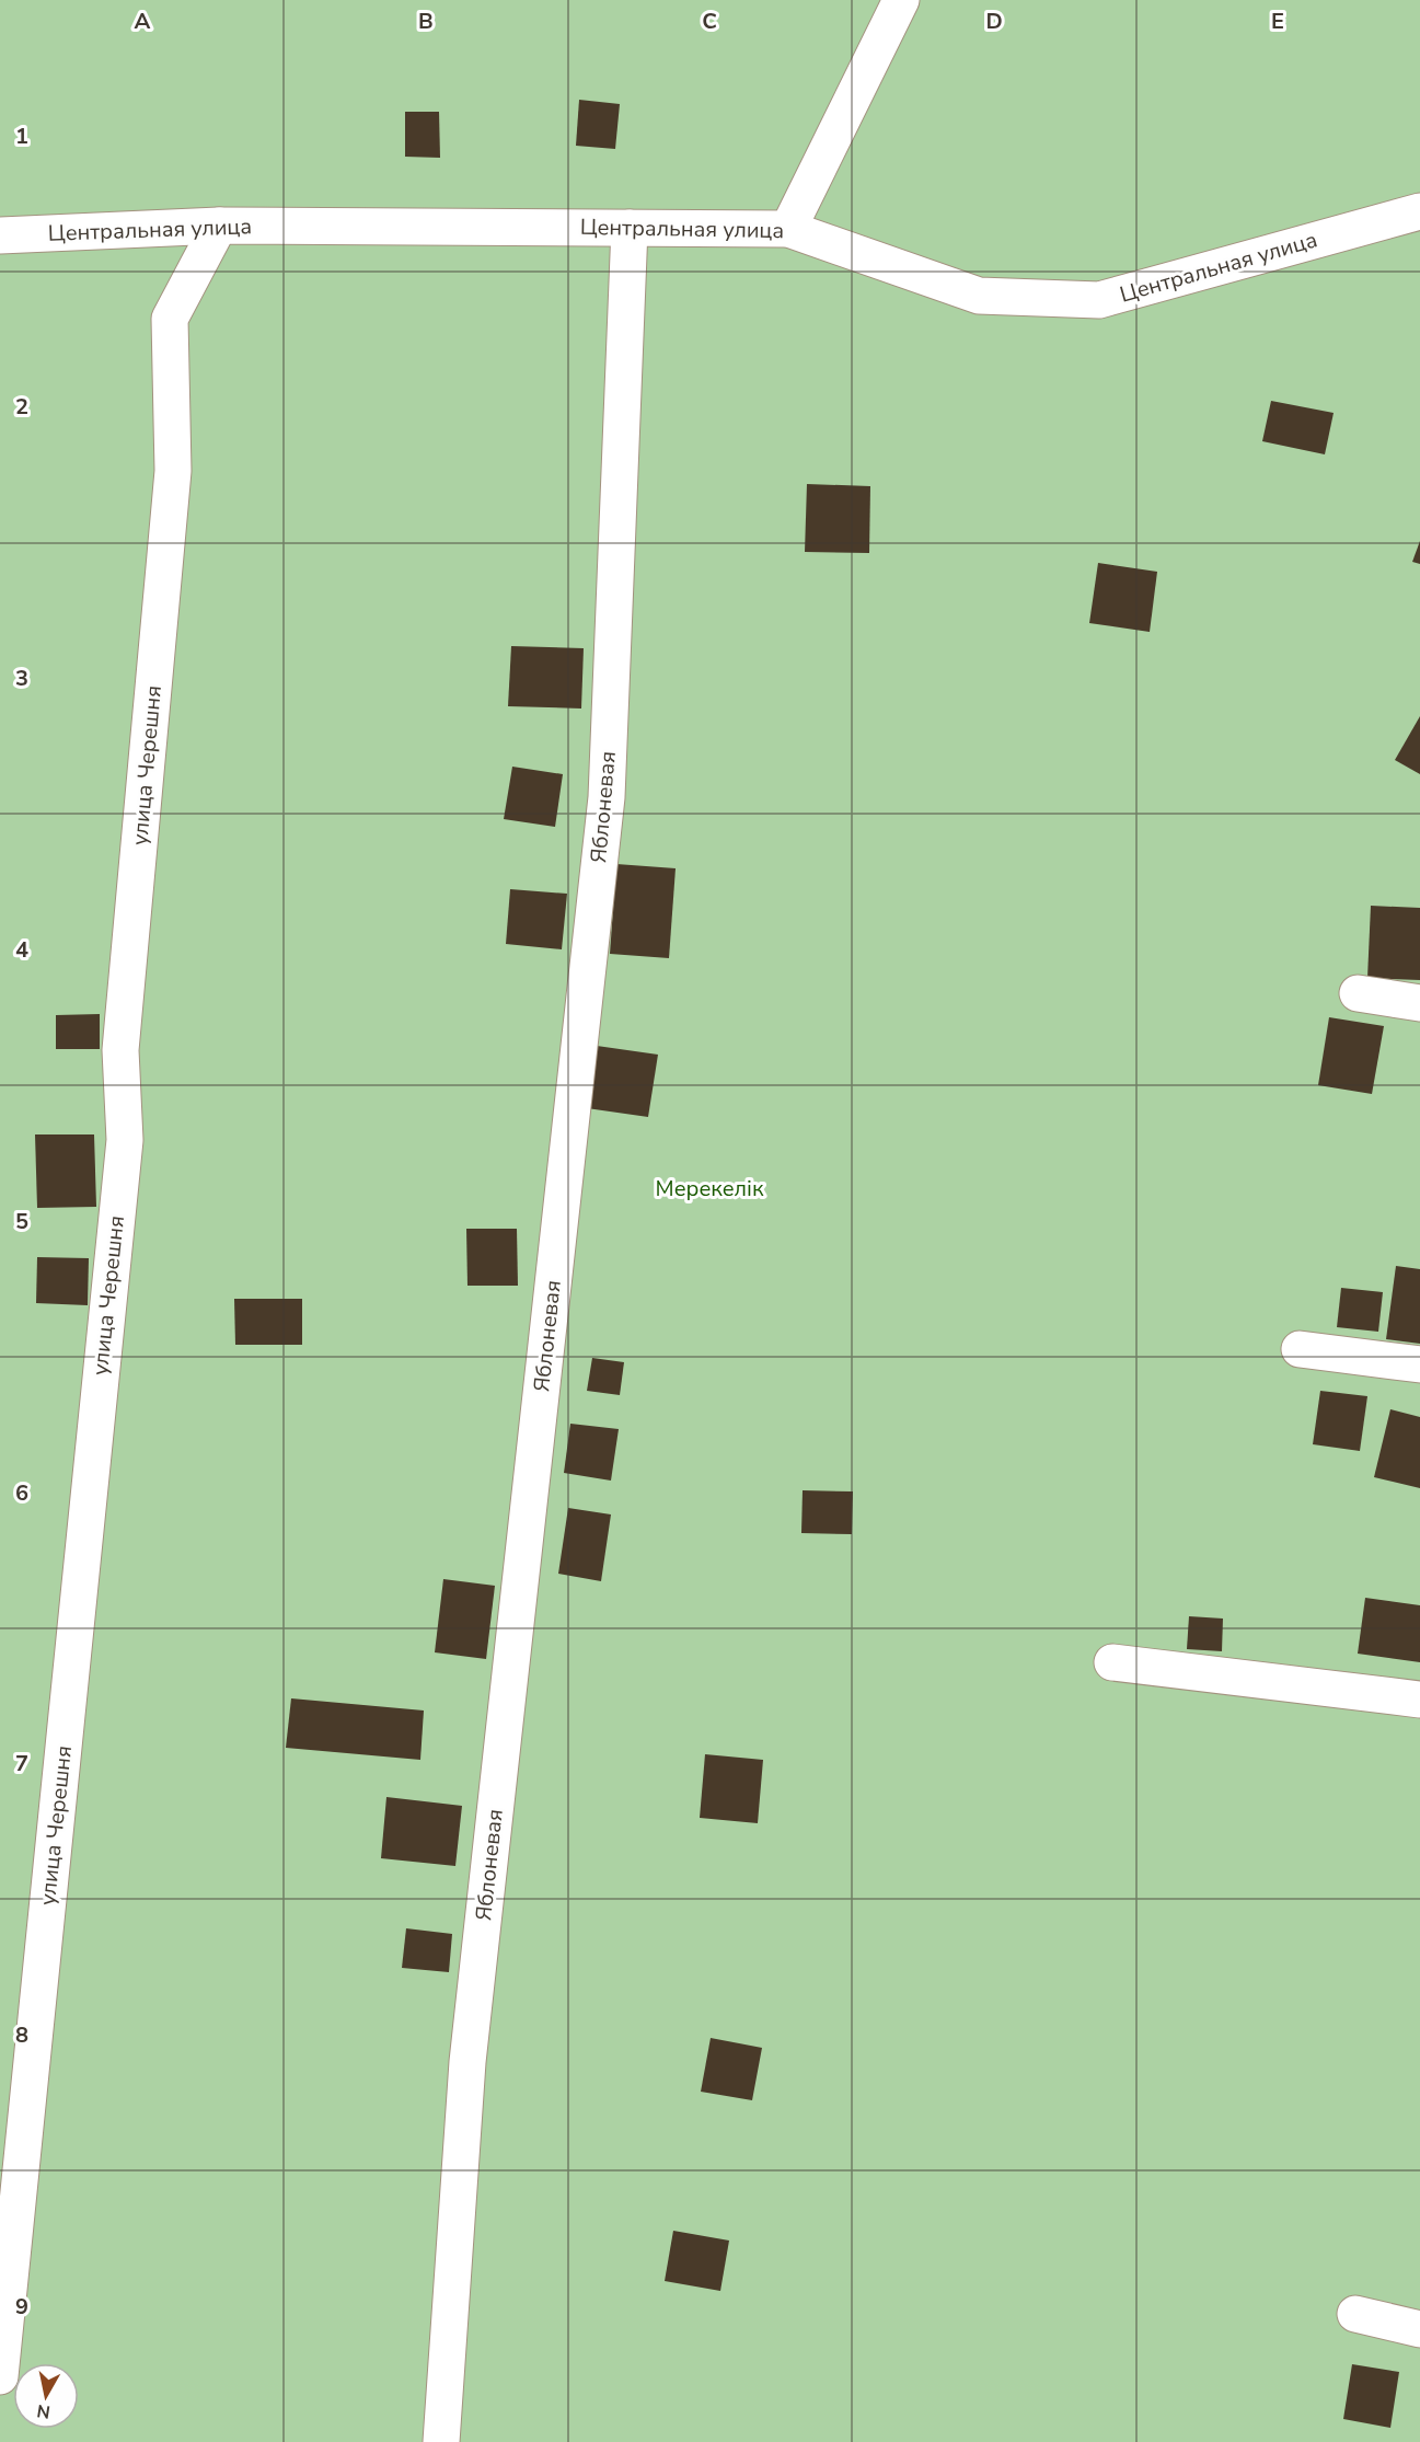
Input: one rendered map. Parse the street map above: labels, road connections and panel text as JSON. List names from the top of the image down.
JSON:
{
  "streets": {
    "street": ["Центральная улица", "улица Черешня", "Яблоневая"]
  },
  "crossings": [
    ["Центральная улица", "улица Черешня"],
    ["Центральная улица", "Яблоневая"]
  ],
  "parks": ["Мерекелік"],
  "north": "bottom",
  "grid": {
    "columns": [
      "A",
      "B",
      "C",
      "D",
      "E"
    ],
    "rows": [
      "1",
      "2",
      "3",
      "4",
      "5",
      "6",
      "7",
      "8",
      "9"
    ]
  }
}
